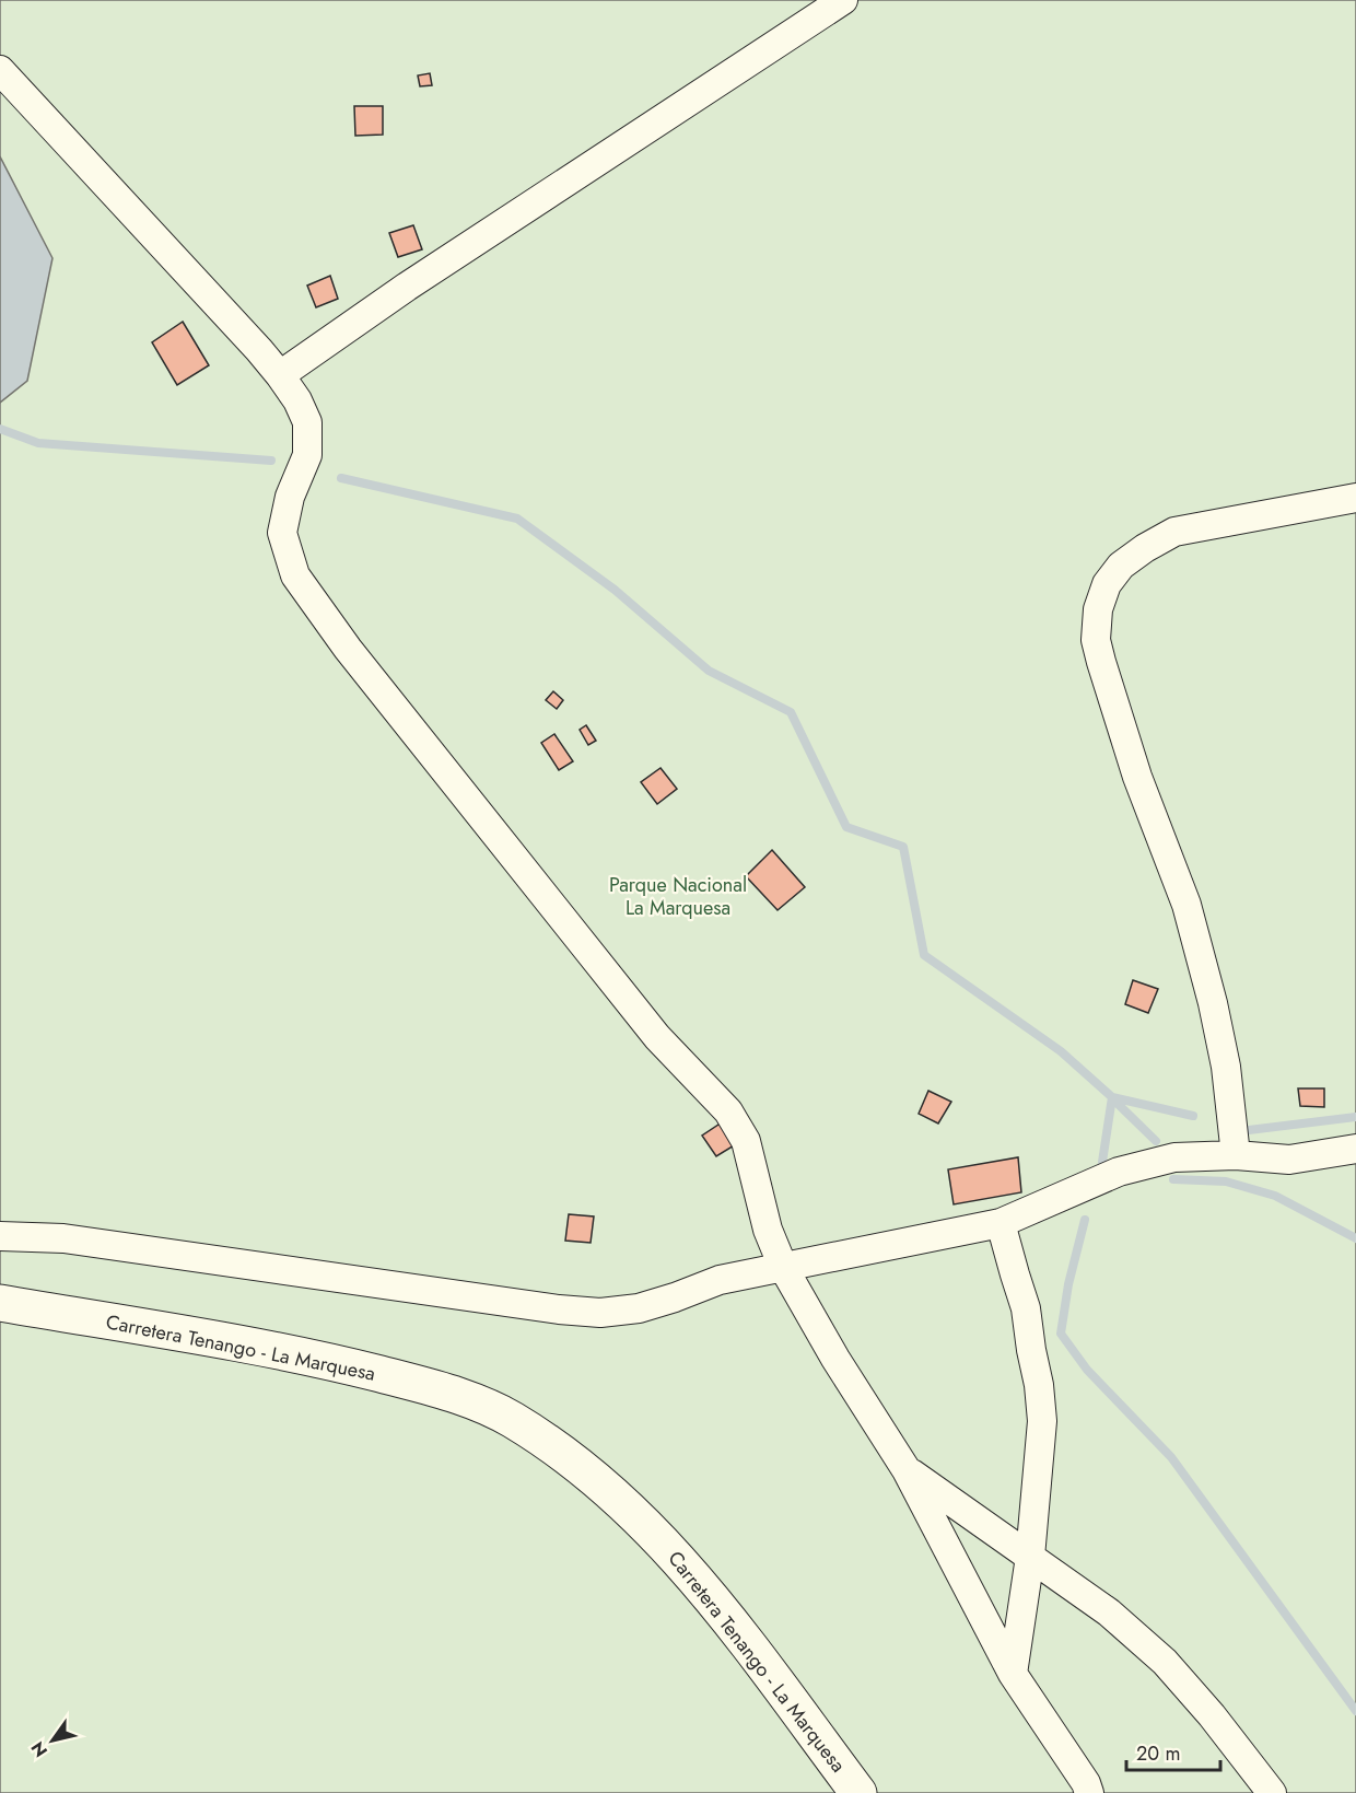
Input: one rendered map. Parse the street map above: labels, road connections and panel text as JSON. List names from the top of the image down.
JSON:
{
  "streets": {
    "main road": ["Carretera Tenango - La Marquesa"]
  },
  "parks": ["Parque Nacional La Marquesa"],
  "scale_bar": "20 m",
  "north": "bottom left"
}
